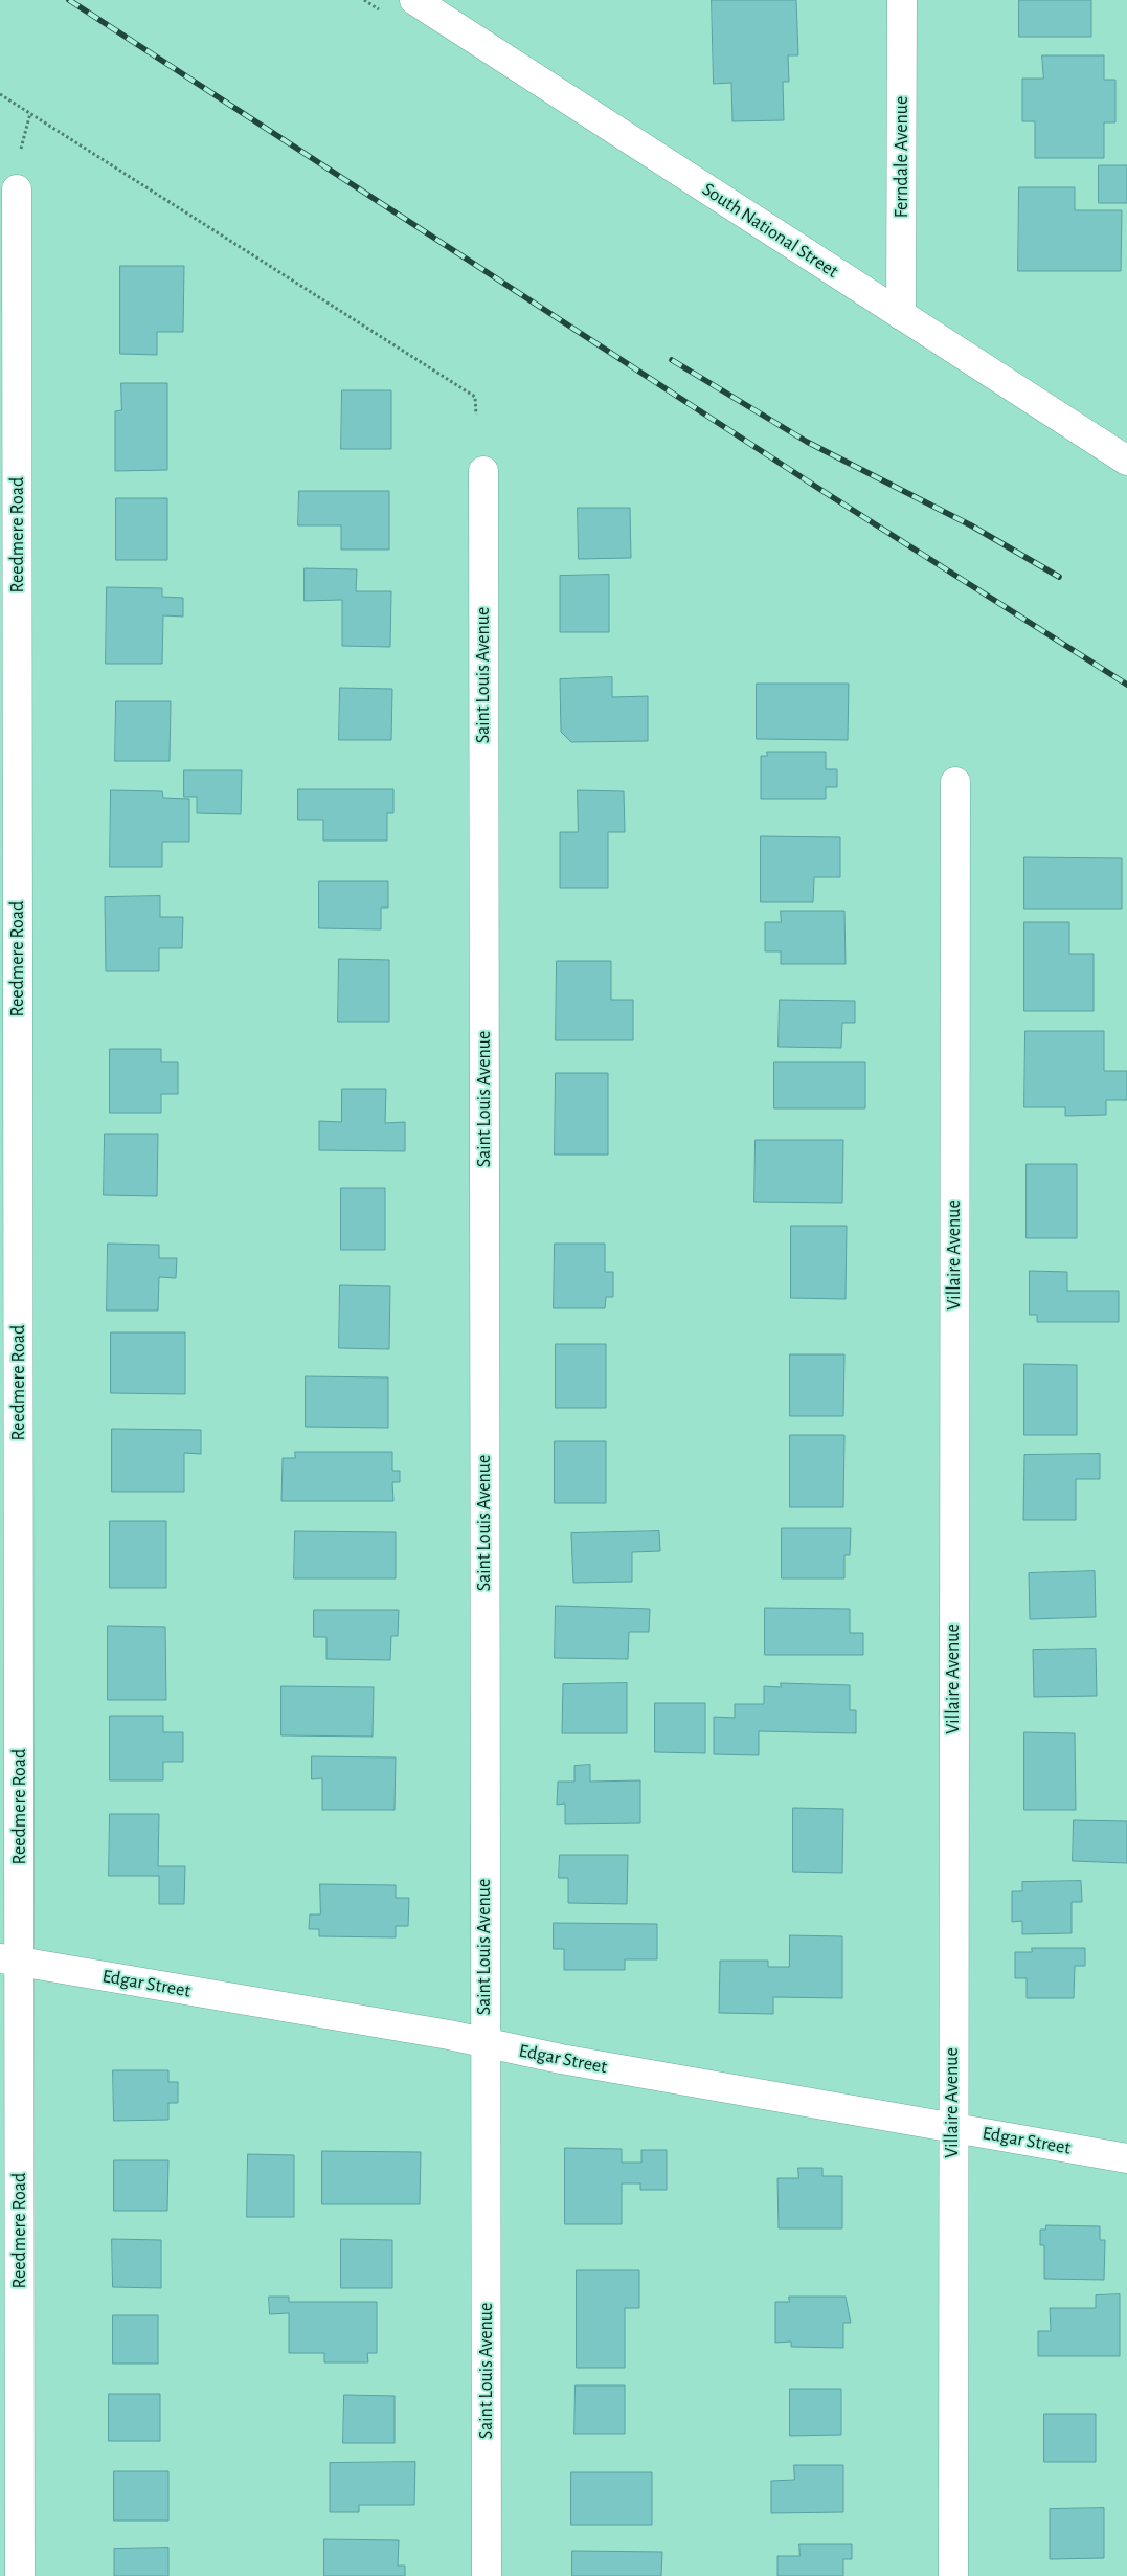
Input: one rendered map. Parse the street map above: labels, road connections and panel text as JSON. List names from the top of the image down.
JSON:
{
  "streets": {
    "street": [
      "Ferndale Avenue",
      "South National Street",
      "Reedmere Road",
      "Saint Louis Avenue",
      "Villaire Avenue",
      "Edgar Street"
    ]
  },
  "crossings": [
    ["Ferndale Avenue", "South National Street"],
    ["Reedmere Road", "Edgar Street"],
    ["Saint Louis Avenue", "Edgar Street"],
    ["Villaire Avenue", "Edgar Street"]
  ]
}
